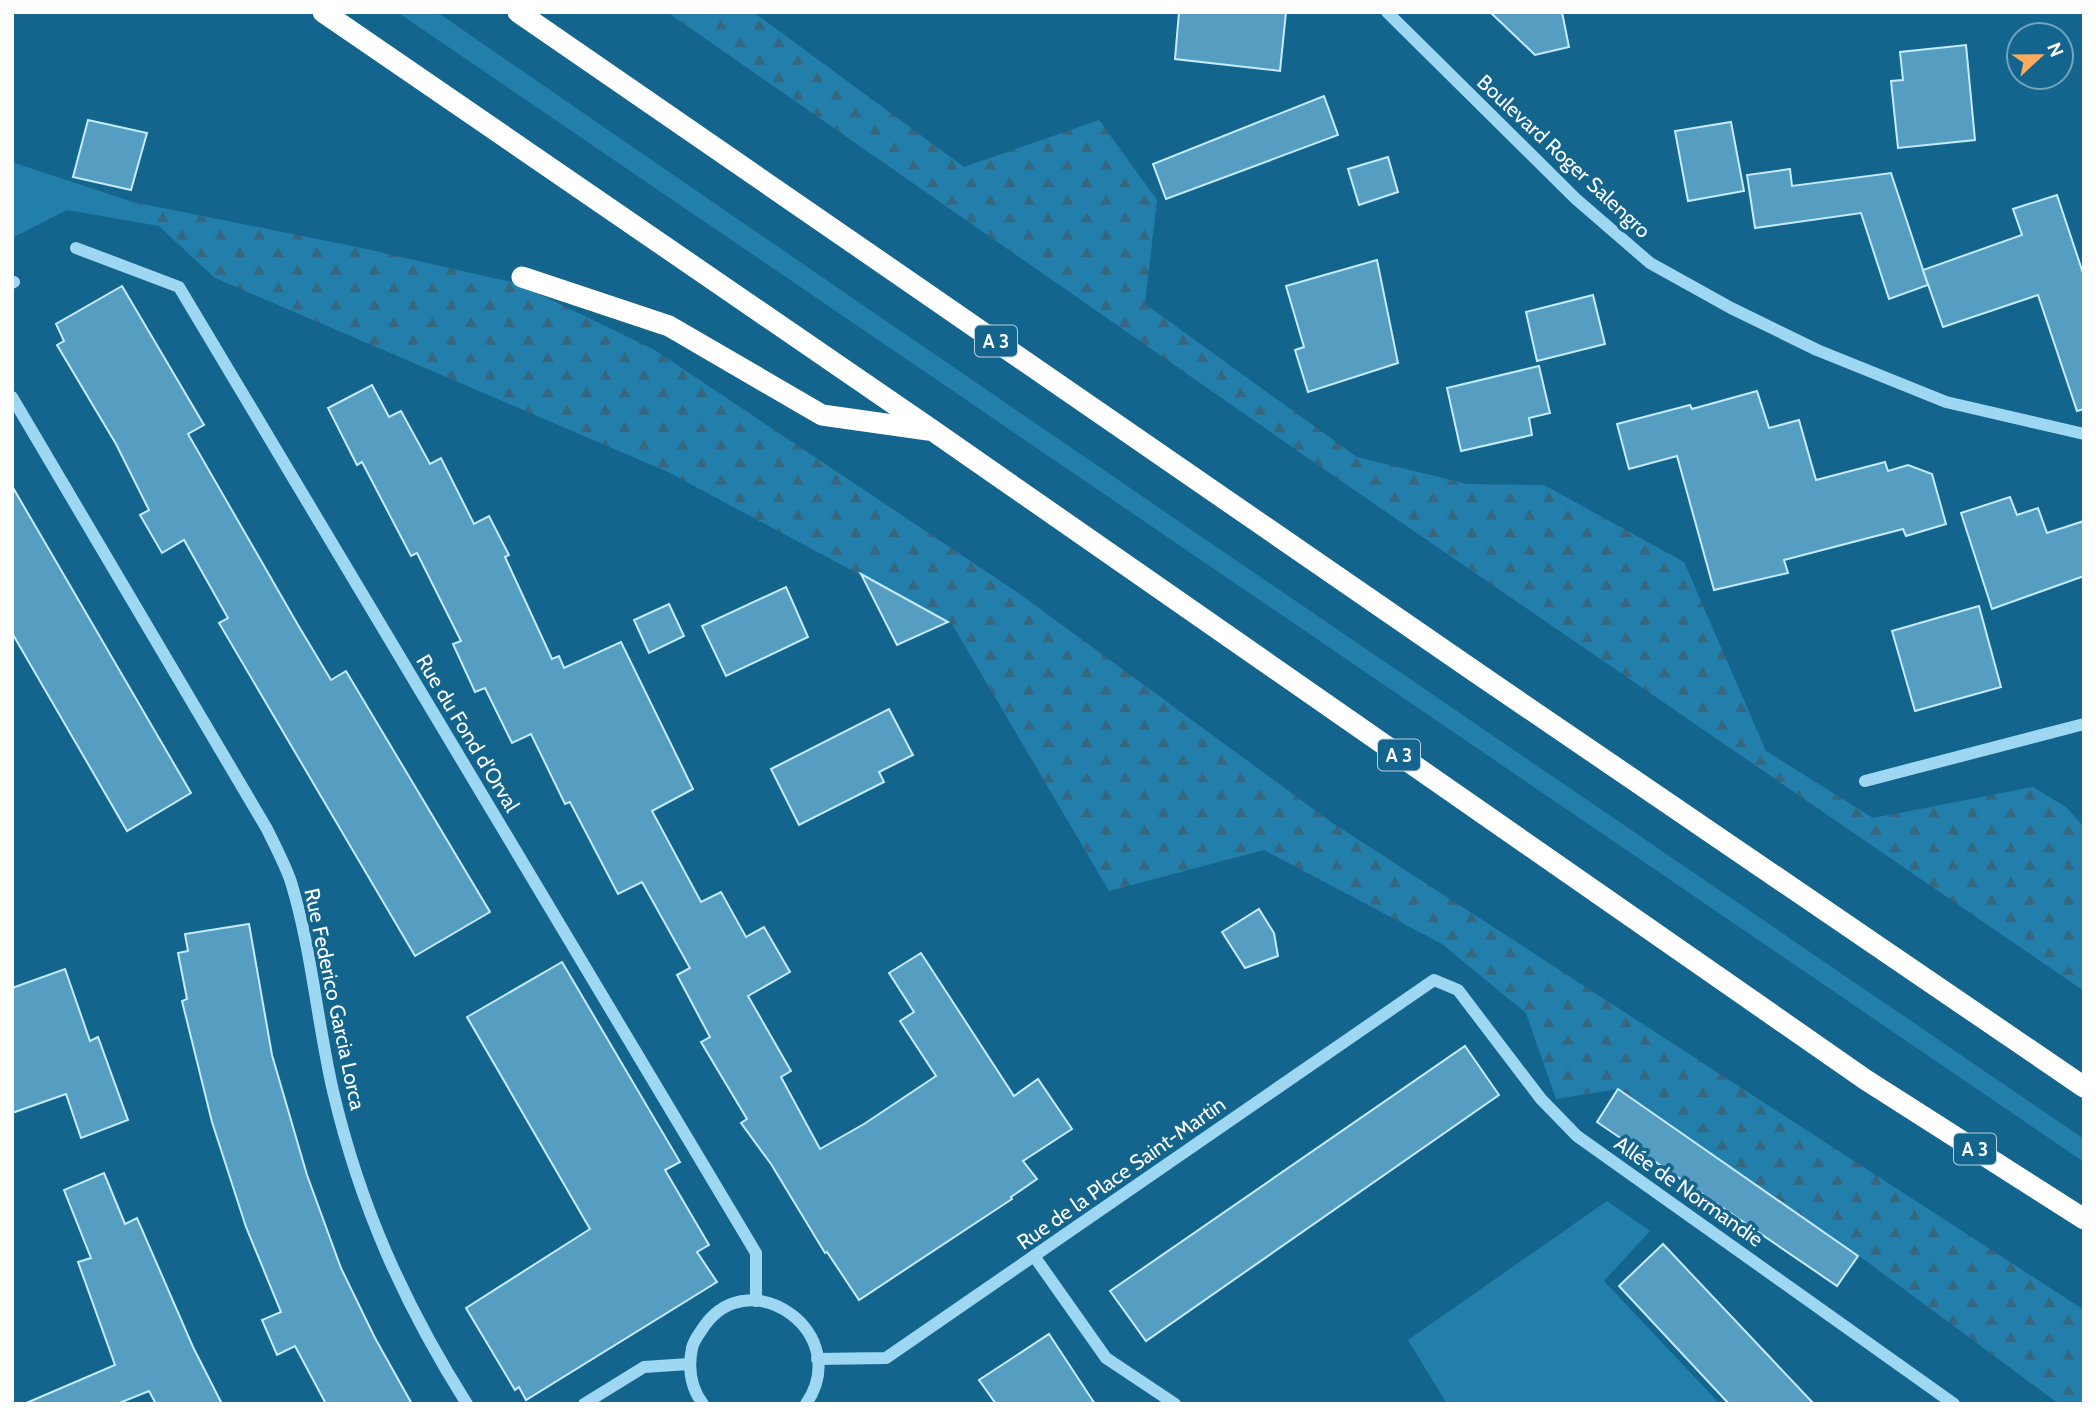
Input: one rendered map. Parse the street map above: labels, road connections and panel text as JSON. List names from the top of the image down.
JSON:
{
  "streets": {
    "highway": ["A 3"],
    "street": [
      "Boulevard Roger Salengro",
      "Rue du Fond d'Orval",
      "Rue Federico Garcia Lorca",
      "Rue de la Place Saint-Martin",
      "Allée de Normandie"
    ]
  },
  "crossings": [
    ["Rue de la Place Saint-Martin", "Allée de Normandie"]
  ],
  "north": "right"
}
